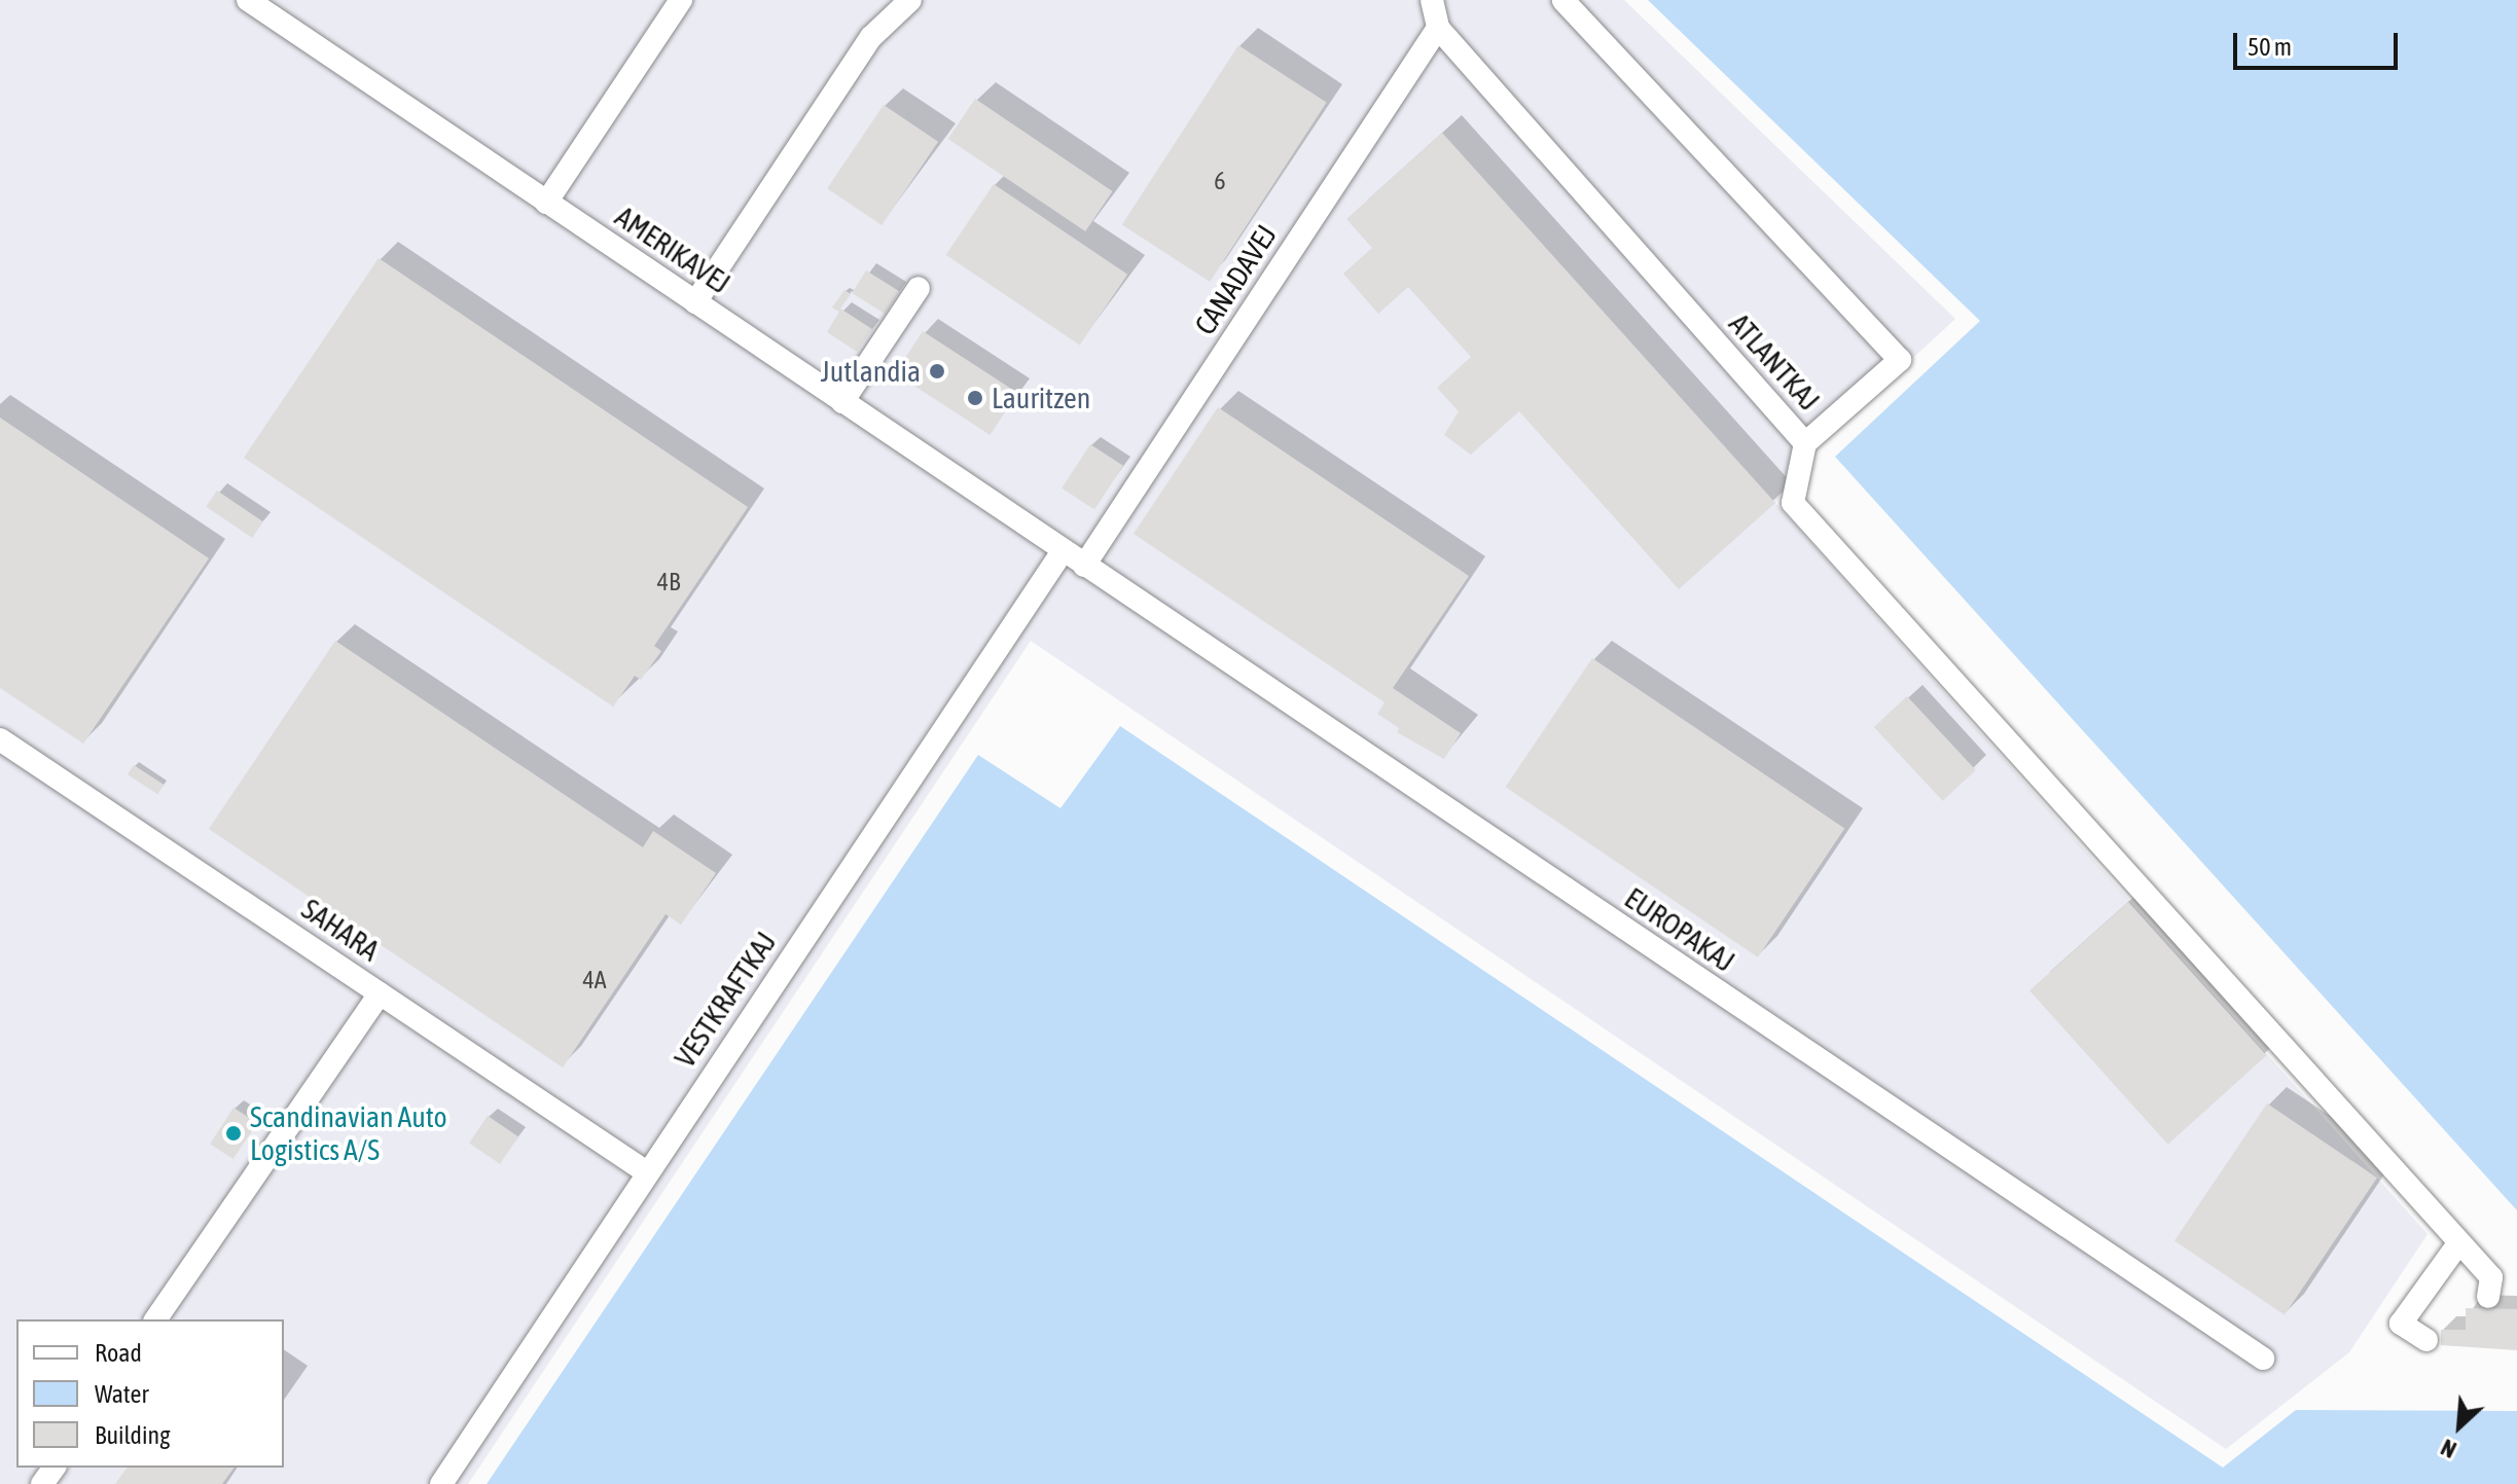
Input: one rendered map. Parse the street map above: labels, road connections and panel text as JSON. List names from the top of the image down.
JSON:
{
  "streets": {
    "street": [
      "AMERIKAVEJ",
      "CANADAVEJ",
      "ATLANTKAJ",
      "SAHARA",
      "EUROPAKAJ",
      "VESTKRAFTKAJ"
    ]
  },
  "crossings": [
    ["AMERIKAVEJ", "EUROPAKAJ"],
    ["AMERIKAVEJ", "VESTKRAFTKAJ"],
    ["CANADAVEJ", "ATLANTKAJ"],
    ["CANADAVEJ", "EUROPAKAJ"],
    ["SAHARA", "VESTKRAFTKAJ"],
    ["EUROPAKAJ", "VESTKRAFTKAJ"]
  ],
  "places": ["Jutlandia", "Lauritzen", "Scandinavian Auto Logistics A/S"],
  "house_numbers": ["6", "4B", "4A"],
  "legend": ["Road", "Water", "Building"],
  "scale_bar": "50 m",
  "north": "bottom left"
}
